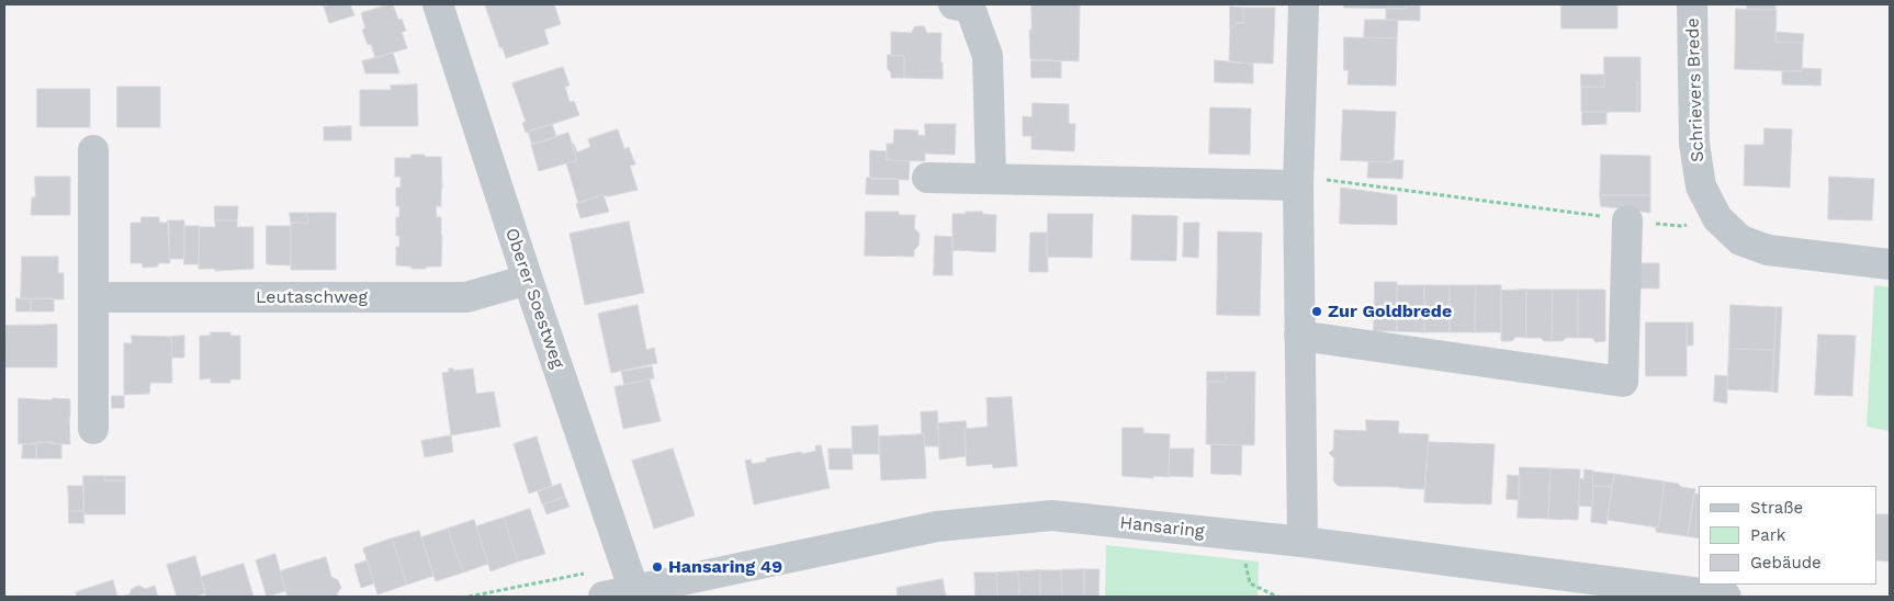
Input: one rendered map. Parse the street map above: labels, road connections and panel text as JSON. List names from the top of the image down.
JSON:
{
  "streets": {
    "street": [
      "Schrievers Brede",
      "Leutaschweg",
      "Oberer Soestweg",
      "Hansaring"
    ]
  },
  "crossings": [
    ["Leutaschweg", "Oberer Soestweg"],
    ["Oberer Soestweg", "Hansaring"]
  ],
  "places": ["Zur Goldbrede", "Hansaring 49"],
  "legend": ["Straße", "Park", "Gebäude"]
}
